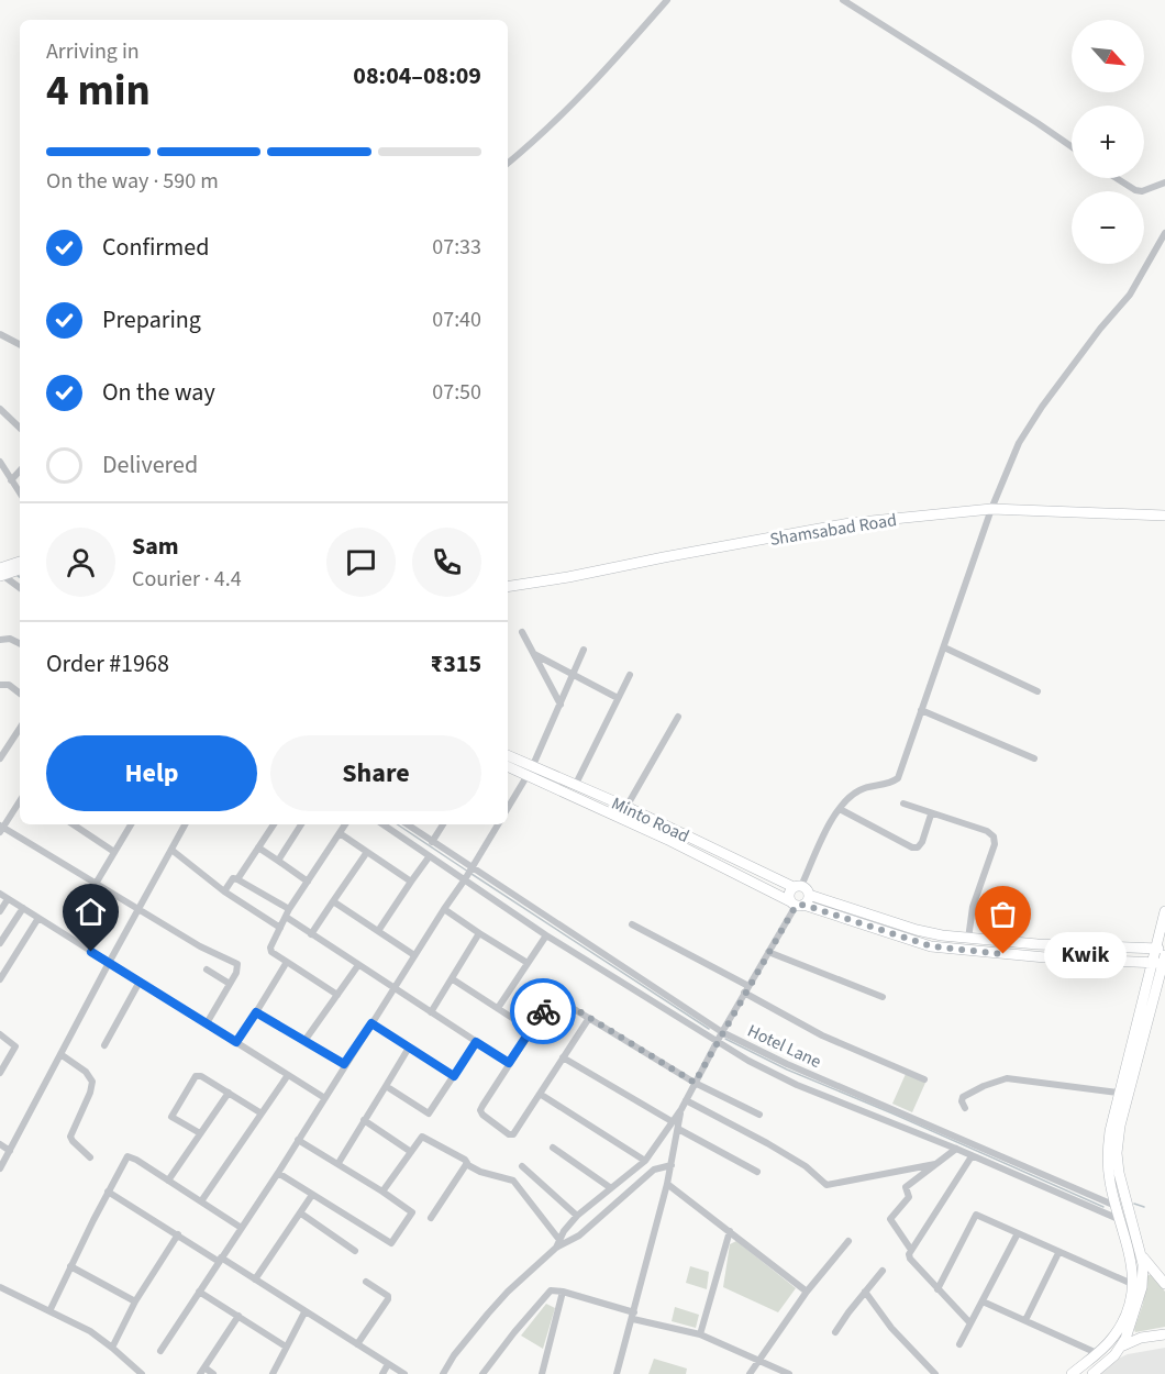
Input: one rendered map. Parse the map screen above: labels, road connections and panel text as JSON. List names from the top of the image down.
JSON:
{
  "streets": {
    "main road": ["Shamsabad Road", "Minto Road"],
    "street": ["Hotel Lane"]
  },
  "places": ["Kwik"],
  "north": "bottom right",
  "page": {
    "map_buttons": ["+", "−"],
    "heading": ["4 min", "Arriving in", "08:04–08:09"],
    "panel": [
      "Sam",
      "Courier · 4.4",
      "Order #1968",
      "₹315"
    ],
    "bar": "On the way · 590 m",
    "list": [
      ["Confirmed", "07:33"],
      ["Preparing", "07:40"],
      ["On the way", "07:50"],
      "Delivered"
    ],
    "buttons": ["Help", "Share"],
    "bubble": "Kwik"
  }
}
